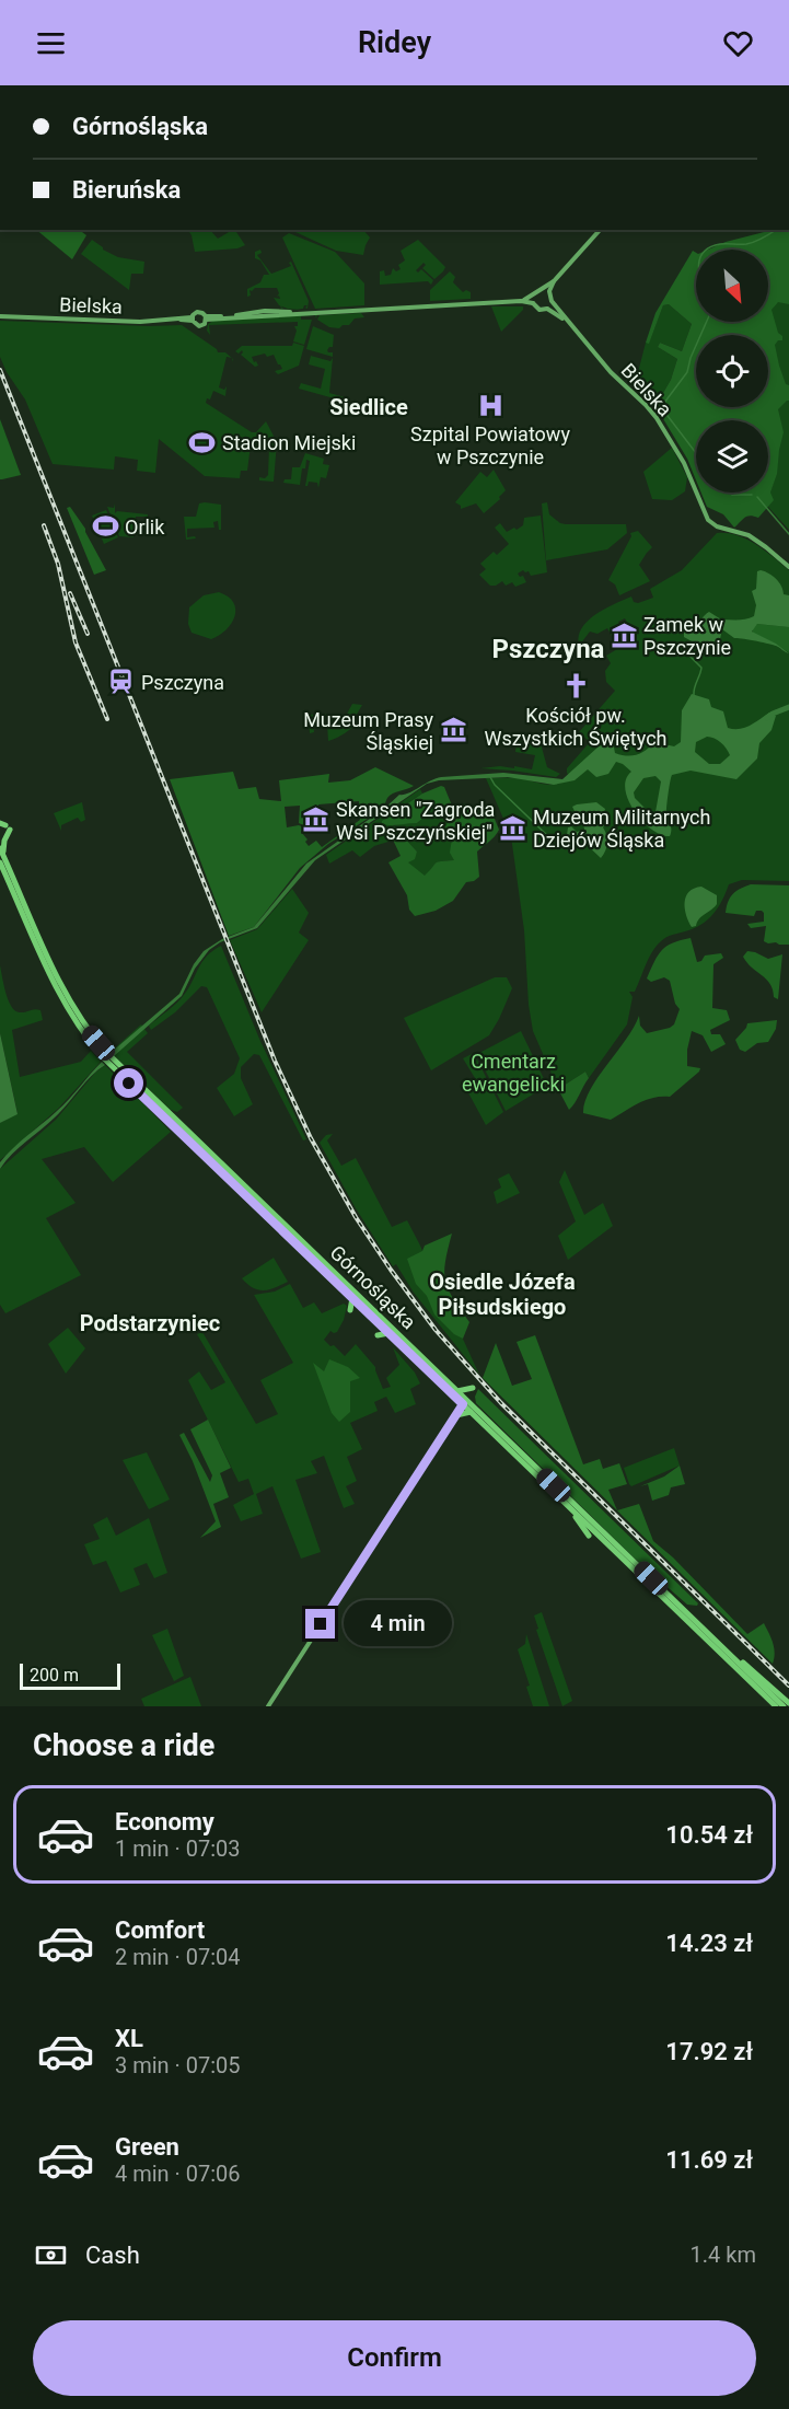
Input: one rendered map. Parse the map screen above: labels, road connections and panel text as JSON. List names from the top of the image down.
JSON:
{
  "streets": {
    "main road": ["Bielska", "Górnośląska"]
  },
  "districts": [
    "Siedlice",
    "Pszczyna",
    "Osiedle Józefa Piłsudskiego",
    "Podstarzyniec"
  ],
  "parks": ["Cmentarz ewangelicki"],
  "places": {
    "hospital": ["Szpital Powiatowy w Pszczynie"],
    "sports": ["Stadion Miejski", "Orlik"],
    "museum": [
      "Zamek w Pszczynie",
      "Muzeum Prasy Śląskiej",
      "Skansen \"Zagroda Wsi Pszczyńskiej\"",
      "Muzeum Militarnych Dziejów Śląska"
    ],
    "station": ["Pszczyna"],
    "church": ["Kościół pw. Wszystkich Świętych"]
  },
  "scale_bar": "200 m",
  "north": "bottom right",
  "page": {
    "header": "Ridey",
    "banner": ["Górnośląska", "Bieruńska"],
    "bubble": "4 min",
    "scale": "200 m",
    "heading": "Choose a ride",
    "list": [
      {
        "name": "Economy",
        "note": "1 min · 07:03",
        "value": "10.54 zł"
      },
      {
        "name": "Comfort",
        "note": "2 min · 07:04",
        "value": "14.23 zł"
      },
      {
        "name": "XL",
        "note": "3 min · 07:05",
        "value": "17.92 zł"
      },
      {
        "name": "Green",
        "note": "4 min · 07:06",
        "value": "11.69 zł"
      }
    ],
    "pay": ["Cash", "1.4 km"],
    "buttons": "Confirm"
  }
}
